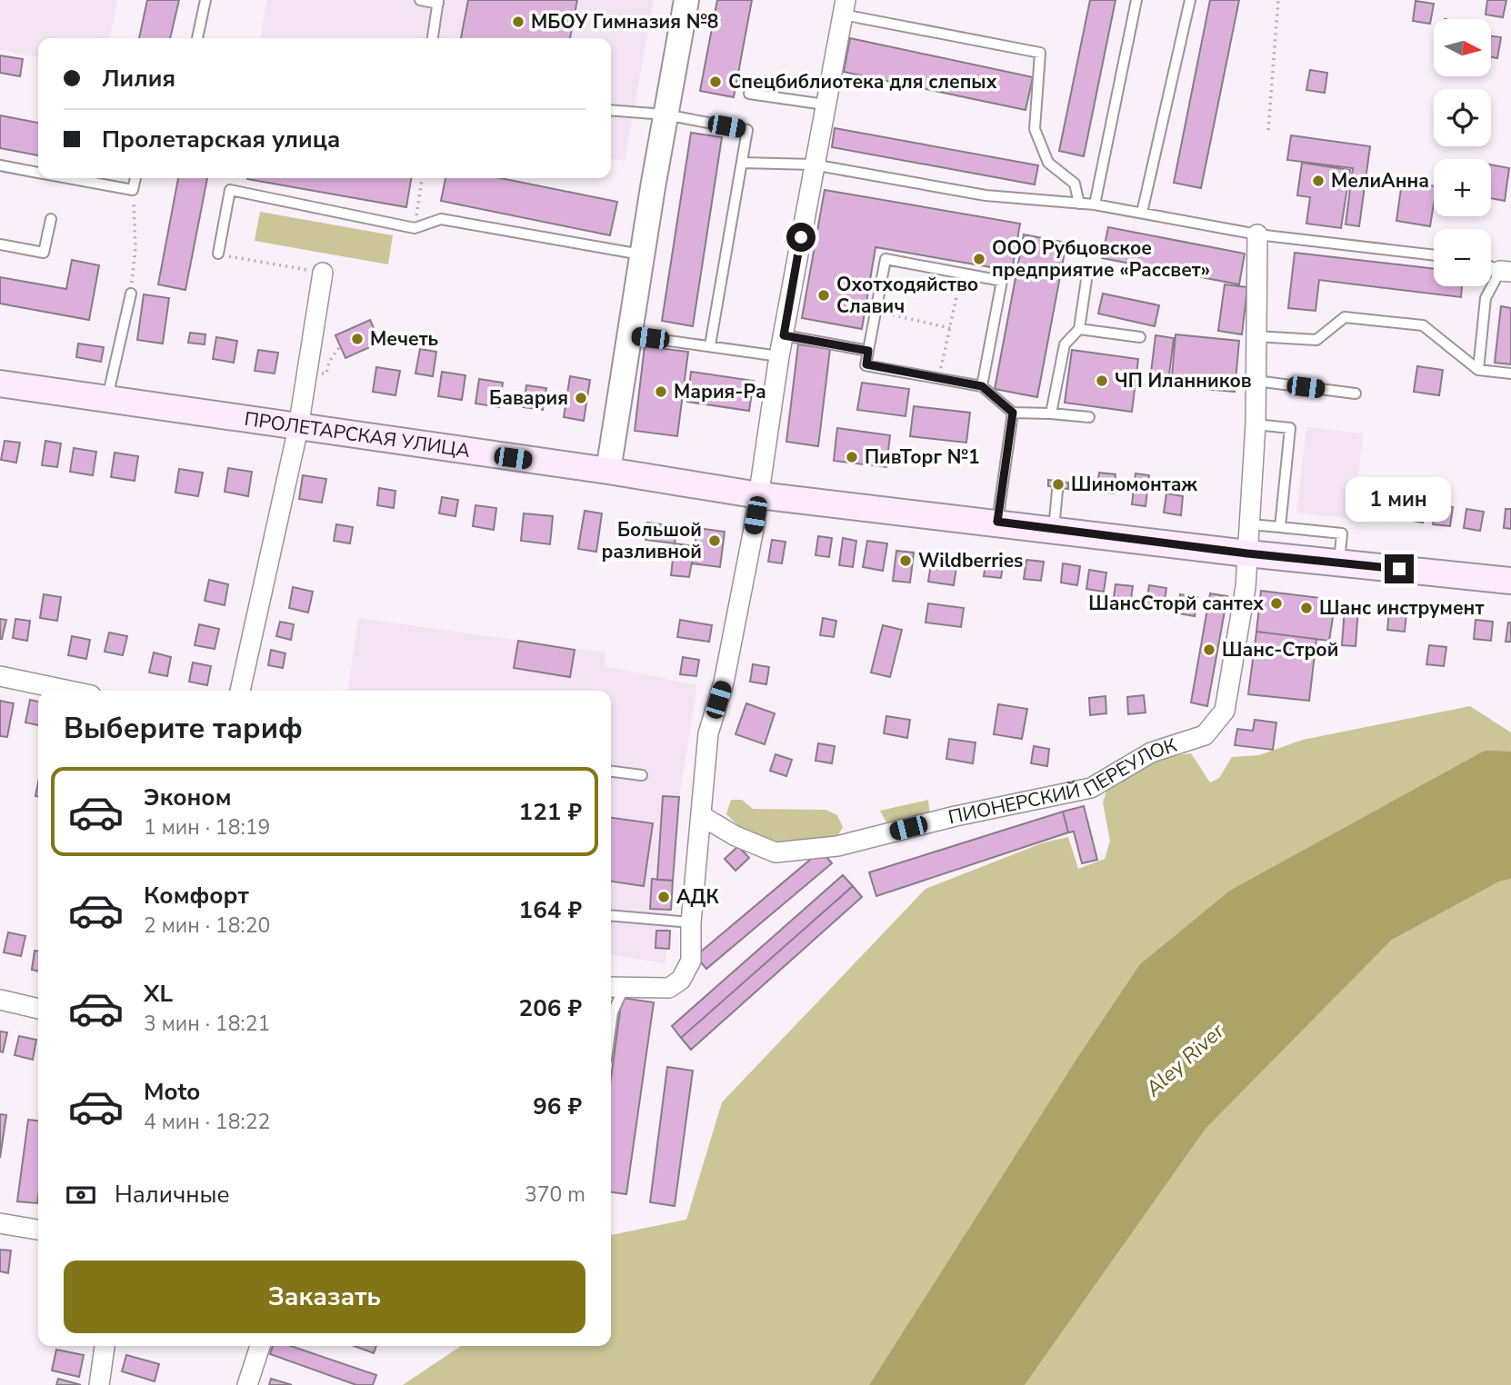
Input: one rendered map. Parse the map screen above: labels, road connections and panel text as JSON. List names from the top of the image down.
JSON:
{
  "streets": {
    "main road": ["ПРОЛЕТАРСКАЯ УЛИЦА"],
    "street": ["ПИОНЕРСКИЙ ПЕРЕУЛОК"]
  },
  "crossings": [
    ["ПРОЛЕТАРСКАЯ УЛИЦА", "ПИОНЕРСКИЙ ПЕРЕУЛОК"]
  ],
  "water": ["Aley River"],
  "places": [
    "МБОУ Гимназия №8",
    "Спецбиблиотека для слепых",
    "МелиАнна",
    "ООО Рубцовское предприятие «Рассвет»",
    "Охотходяйство Славич",
    "Мечеть",
    "ЧП Иланников",
    "Мария-Ра",
    "Бавария",
    "ПивТорг №1",
    "Шиномонтаж",
    "Большой разливной",
    "Wildberries",
    "ШансСторй сантех",
    "Шанс инструмент",
    "Шанс-Строй",
    "АДК"
  ],
  "north": "right",
  "page": {
    "map_buttons": ["+", "−"],
    "banner": ["Лилия", "Пролетарская улица"],
    "bubble": "1 мин",
    "heading": "Выберите тариф",
    "list": [
      {
        "name": "Эконом",
        "note": "1 мин · 18:19",
        "value": "121 ₽"
      },
      {
        "name": "Комфорт",
        "note": "2 мин · 18:20",
        "value": "164 ₽"
      },
      {
        "name": "XL",
        "note": "3 мин · 18:21",
        "value": "206 ₽"
      },
      {
        "name": "Moto",
        "note": "4 мин · 18:22",
        "value": "96 ₽"
      }
    ],
    "pay": ["Наличные", "370 m"],
    "buttons": "Заказать"
  }
}
